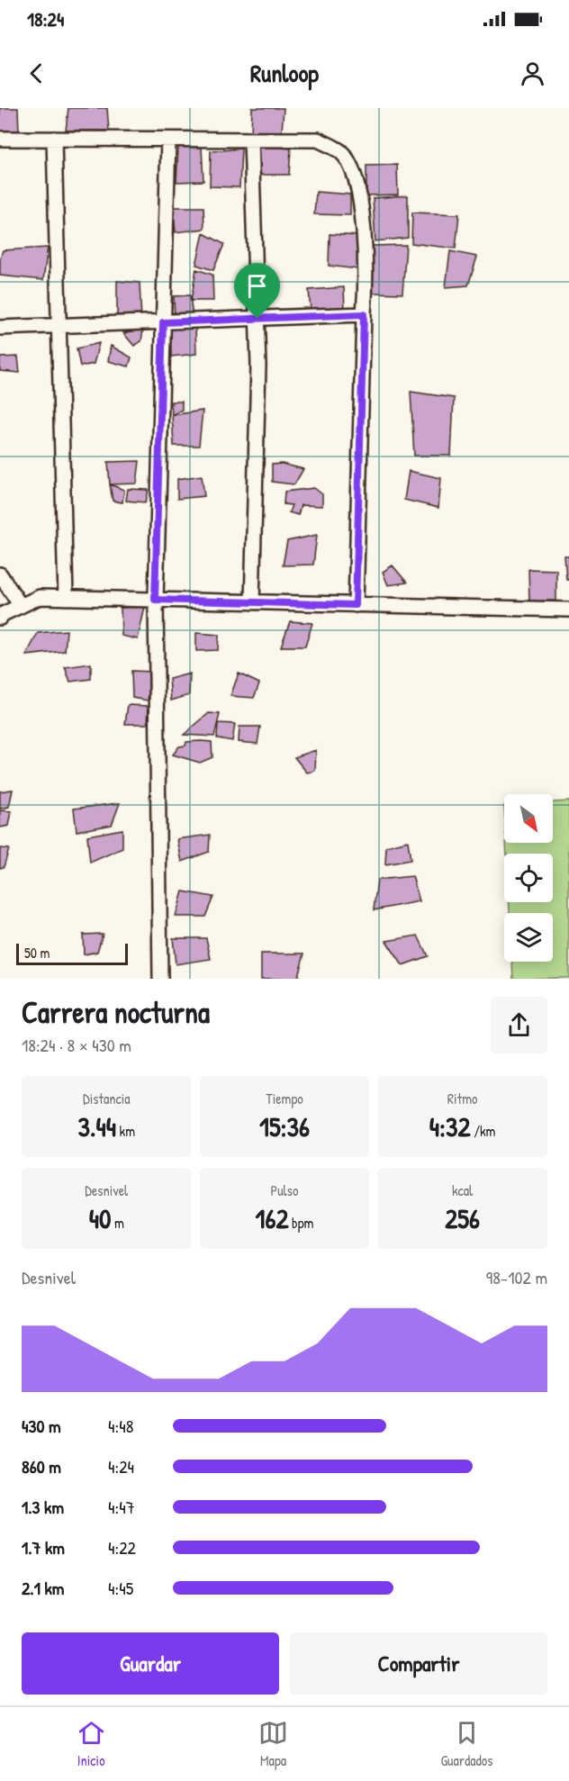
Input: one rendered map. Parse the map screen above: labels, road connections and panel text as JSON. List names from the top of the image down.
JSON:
{
  "scale_bar": "50 m",
  "north": "bottom right",
  "page": {
    "status": "18:24",
    "header": "Runloop",
    "scale": "50 m",
    "heading": ["Carrera nocturna", "18:24 · 8 × 430 m"],
    "stats": [
      ["Distancia", "3.44 km"],
      ["Tiempo", "15:36"],
      ["Ritmo", "4:32 /km"],
      ["Desnivel", "40 m"],
      ["Pulso", "162 bpm"],
      ["kcal", "256"]
    ],
    "chart": ["Desnivel", "98–102 m"],
    "list": [
      {
        "name": "430 m",
        "note": "4:48"
      },
      {
        "name": "860 m",
        "note": "4:24"
      },
      {
        "name": "1.3 km",
        "note": "4:47"
      },
      {
        "name": "1.7 km",
        "note": "4:22"
      },
      {
        "name": "2.1 km",
        "note": "4:45"
      }
    ],
    "buttons": ["Guardar", "Compartir"],
    "tabs": ["Inicio", "Mapa", "Guardados"]
  }
}
